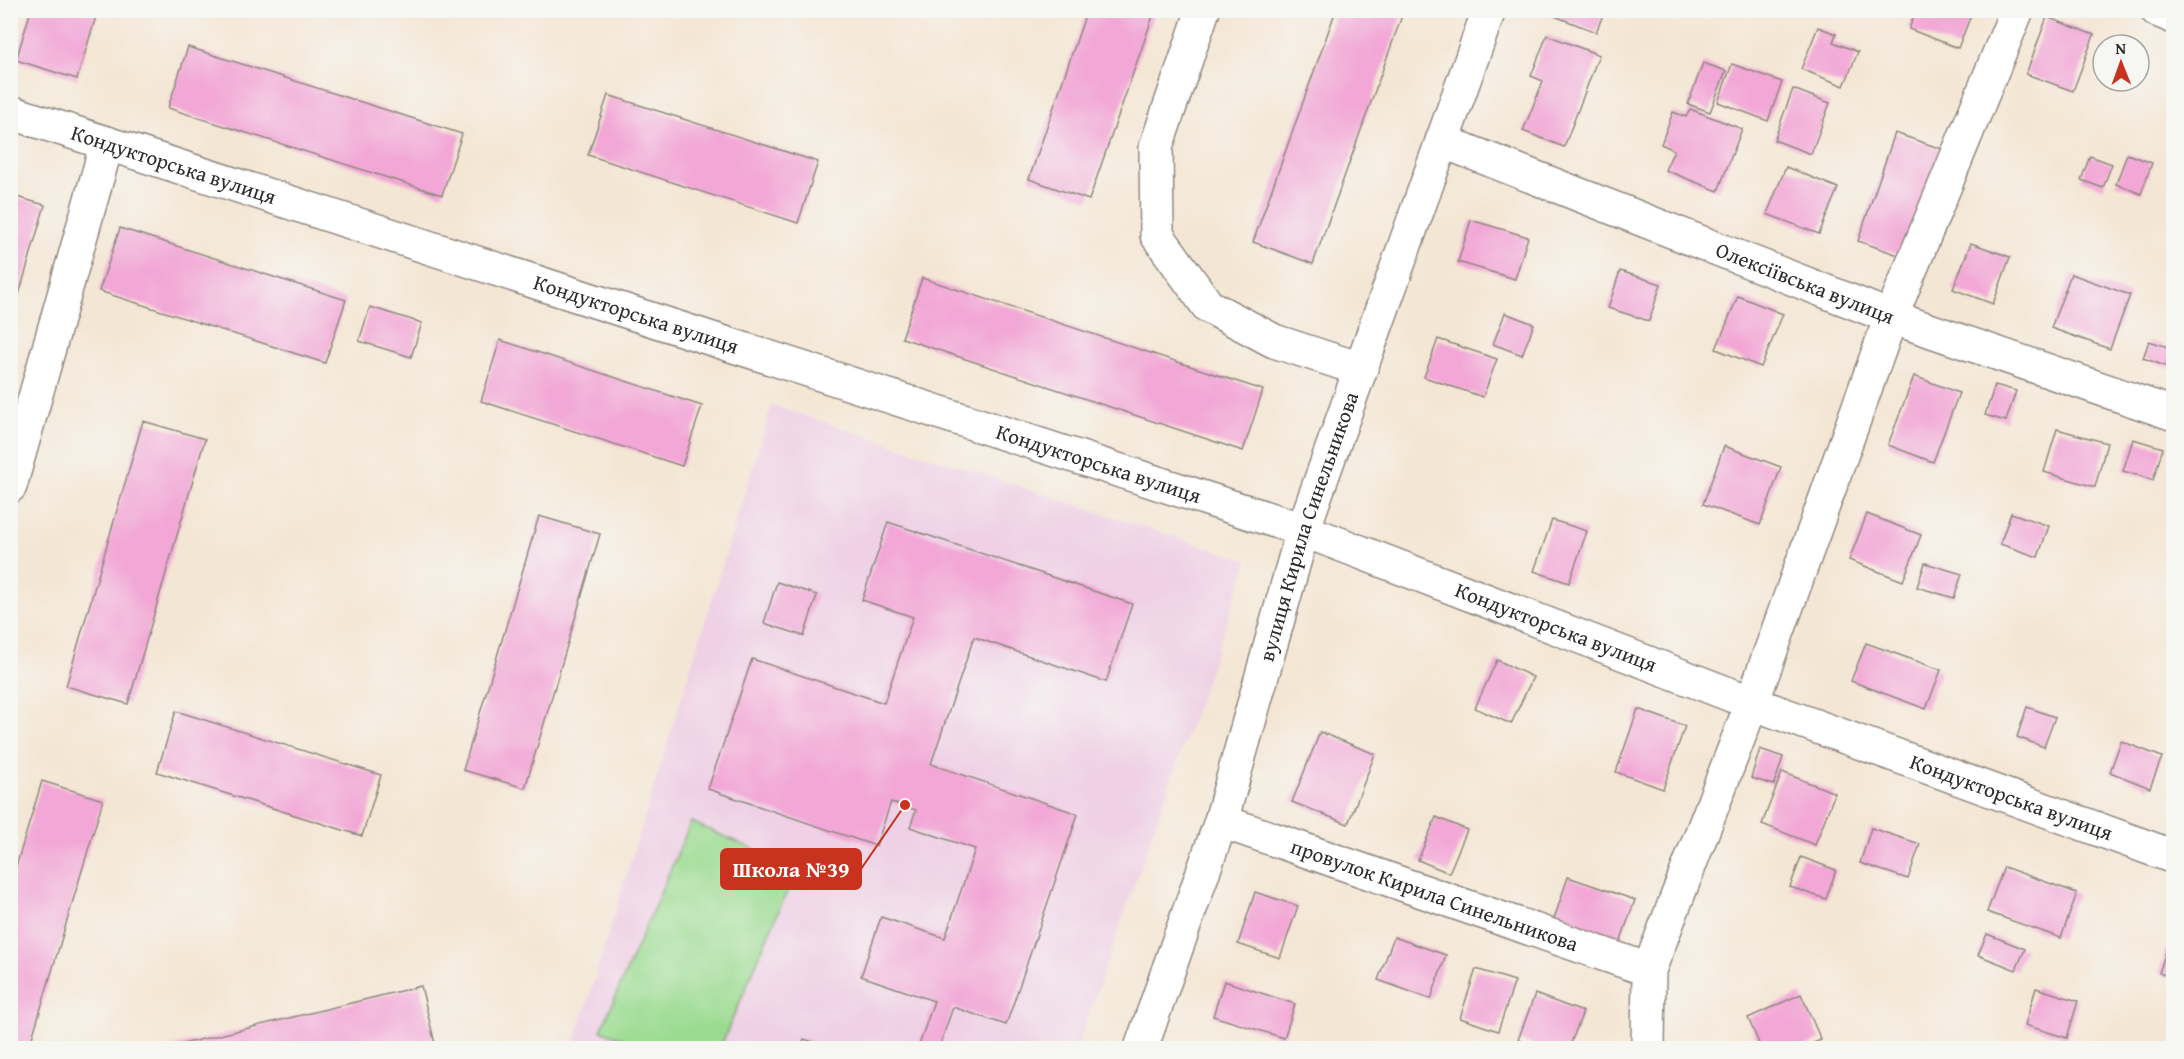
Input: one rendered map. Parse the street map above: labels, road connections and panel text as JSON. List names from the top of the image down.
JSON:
{
  "streets": {
    "street": [
      "Кондукторська вулиця",
      "Олексіївська вулиця",
      "вулиця Кирила Синельникова",
      "провулок Кирила Синельникова"
    ]
  },
  "crossings": [
    ["Кондукторська вулиця", "вулиця Кирила Синельникова"],
    ["Олексіївська вулиця", "вулиця Кирила Синельникова"],
    ["вулиця Кирила Синельникова", "провулок Кирила Синельникова"]
  ],
  "places": ["Школа №39"],
  "north": "top"
}
